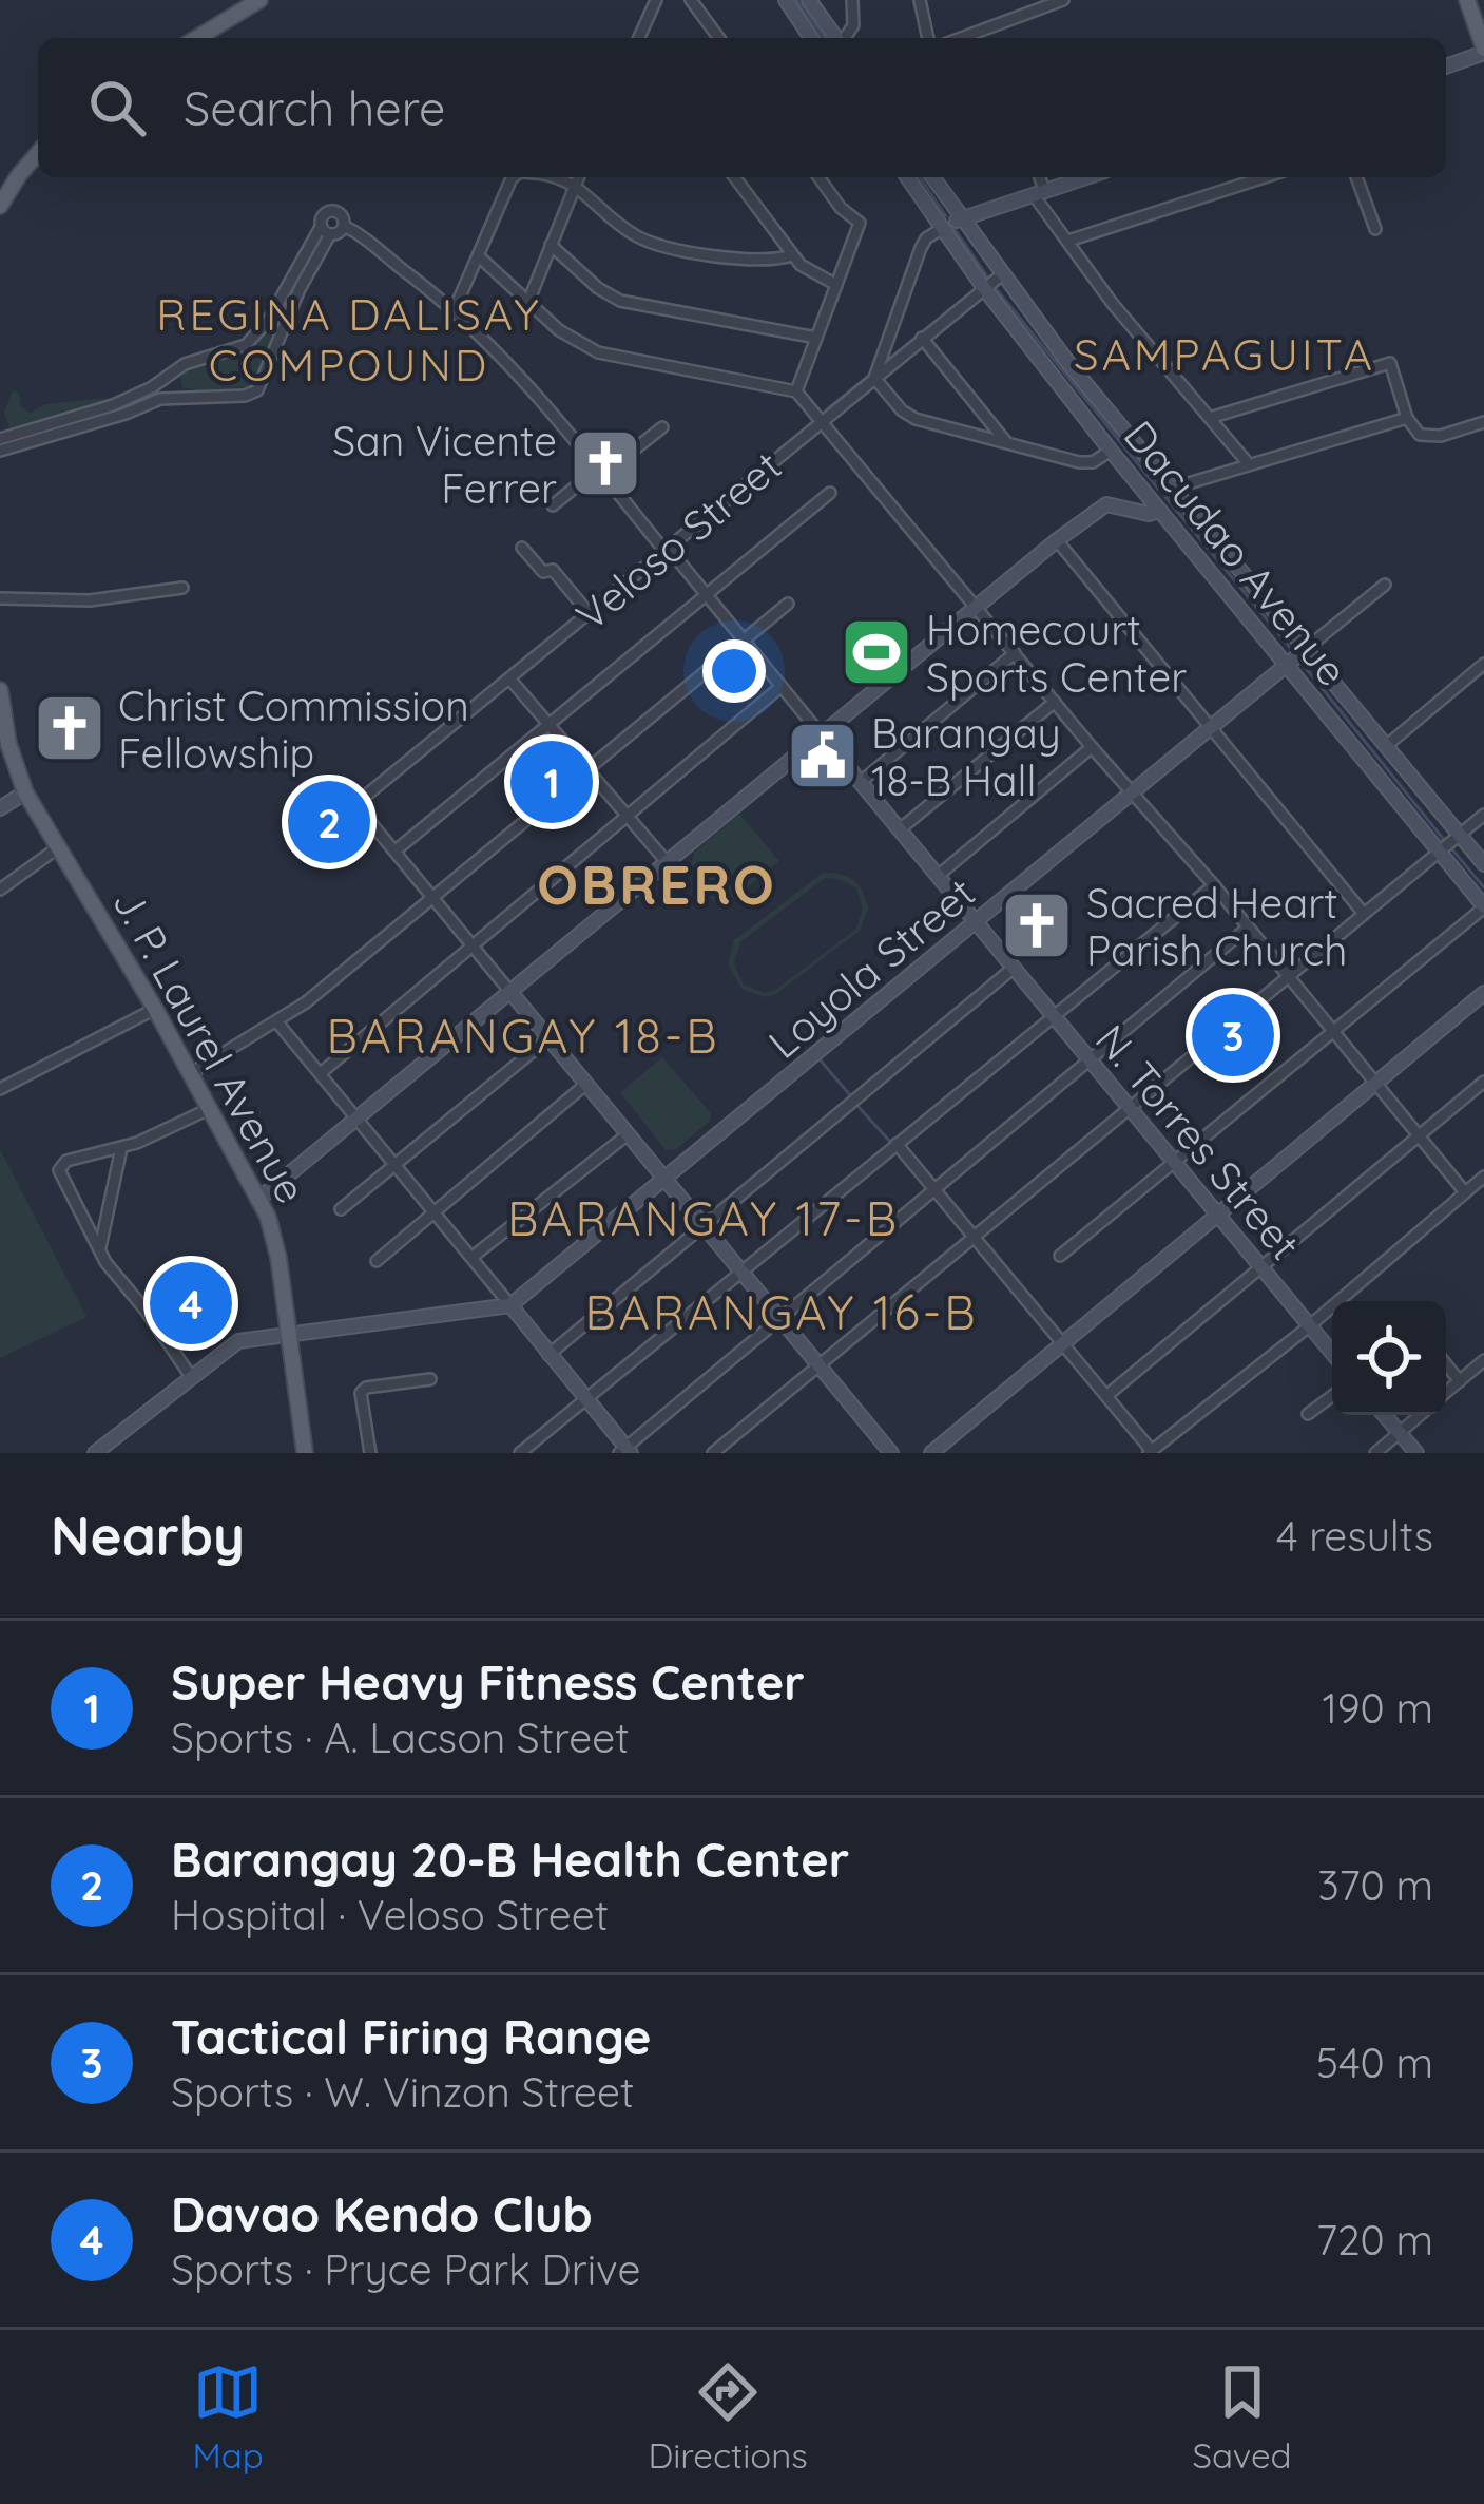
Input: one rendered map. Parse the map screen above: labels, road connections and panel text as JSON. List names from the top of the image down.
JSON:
{
  "streets": {
    "main road": ["J. P. Laurel Avenue"],
    "street": [
      "Veloso Street",
      "Dacudao Avenue",
      "Loyola Street",
      "N. Torres Street"
    ]
  },
  "crossings": [
    ["Veloso Street", "Dacudao Avenue"],
    ["Veloso Street", "N. Torres Street"],
    ["Dacudao Avenue", "Loyola Street"],
    ["Loyola Street", "N. Torres Street"]
  ],
  "districts": [
    "REGINA DALISAY COMPOUND",
    "SAMPAGUITA",
    "OBRERO",
    "BARANGAY 18-B",
    "BARANGAY 17-B",
    "BARANGAY 16-B"
  ],
  "places": {
    "church": ["San Vicente Ferrer", "Christ Commission Fellowship", "Sacred Heart Parish Church"],
    "sports": ["Homecourt Sports Center"],
    "public building": ["Barangay 18-B Hall"]
  },
  "page": {
    "search": "Search here",
    "pins": [
      "1",
      "2",
      "3",
      "4"
    ],
    "heading": ["Nearby", "4 results"],
    "list": [
      {
        "mark": "1",
        "name": "Super Heavy Fitness Center",
        "note": "Sports · A. Lacson Street",
        "value": "190 m"
      },
      {
        "mark": "2",
        "name": "Barangay 20-B Health Center",
        "note": "Hospital · Veloso Street",
        "value": "370 m"
      },
      {
        "mark": "3",
        "name": "Tactical Firing Range",
        "note": "Sports · W. Vinzon Street",
        "value": "540 m"
      },
      {
        "mark": "4",
        "name": "Davao Kendo Club",
        "note": "Sports · Pryce Park Drive",
        "value": "720 m"
      }
    ],
    "nav": ["Map", "Directions", "Saved"]
  }
}
